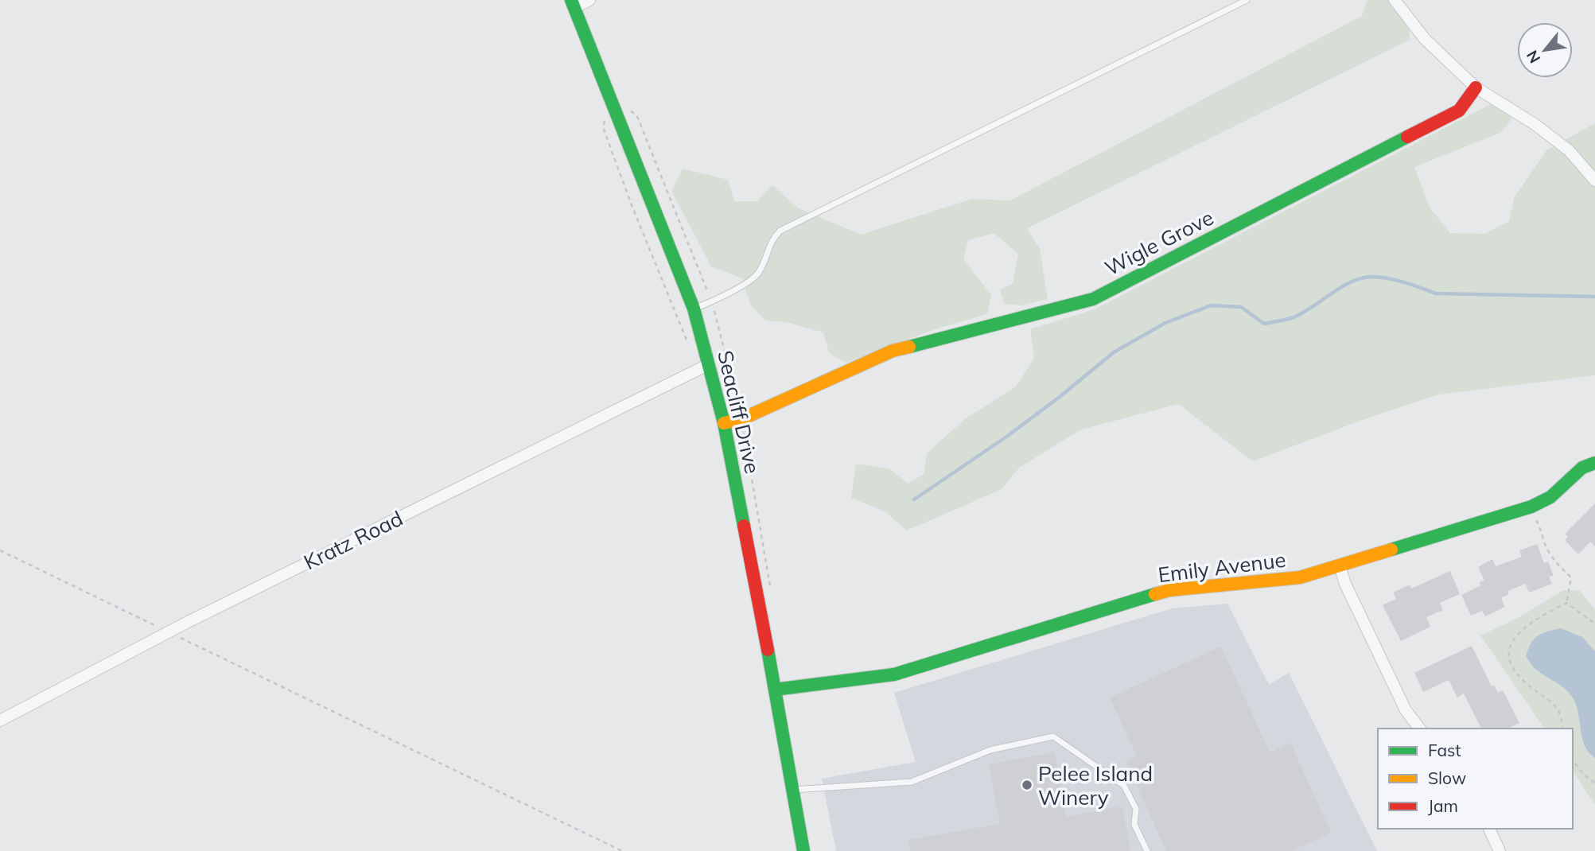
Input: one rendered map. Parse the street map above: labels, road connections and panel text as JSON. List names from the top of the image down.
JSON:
{
  "streets": {
    "street": [
      "Wigle Grove",
      "Seacliff Drive",
      "Kratz Road",
      "Emily Avenue"
    ]
  },
  "crossings": [
    ["Wigle Grove", "Seacliff Drive"],
    ["Seacliff Drive", "Kratz Road"],
    ["Seacliff Drive", "Emily Avenue"]
  ],
  "places": ["Pelee Island Winery"],
  "legend": ["Fast", "Slow", "Jam"],
  "north": "bottom left"
}
